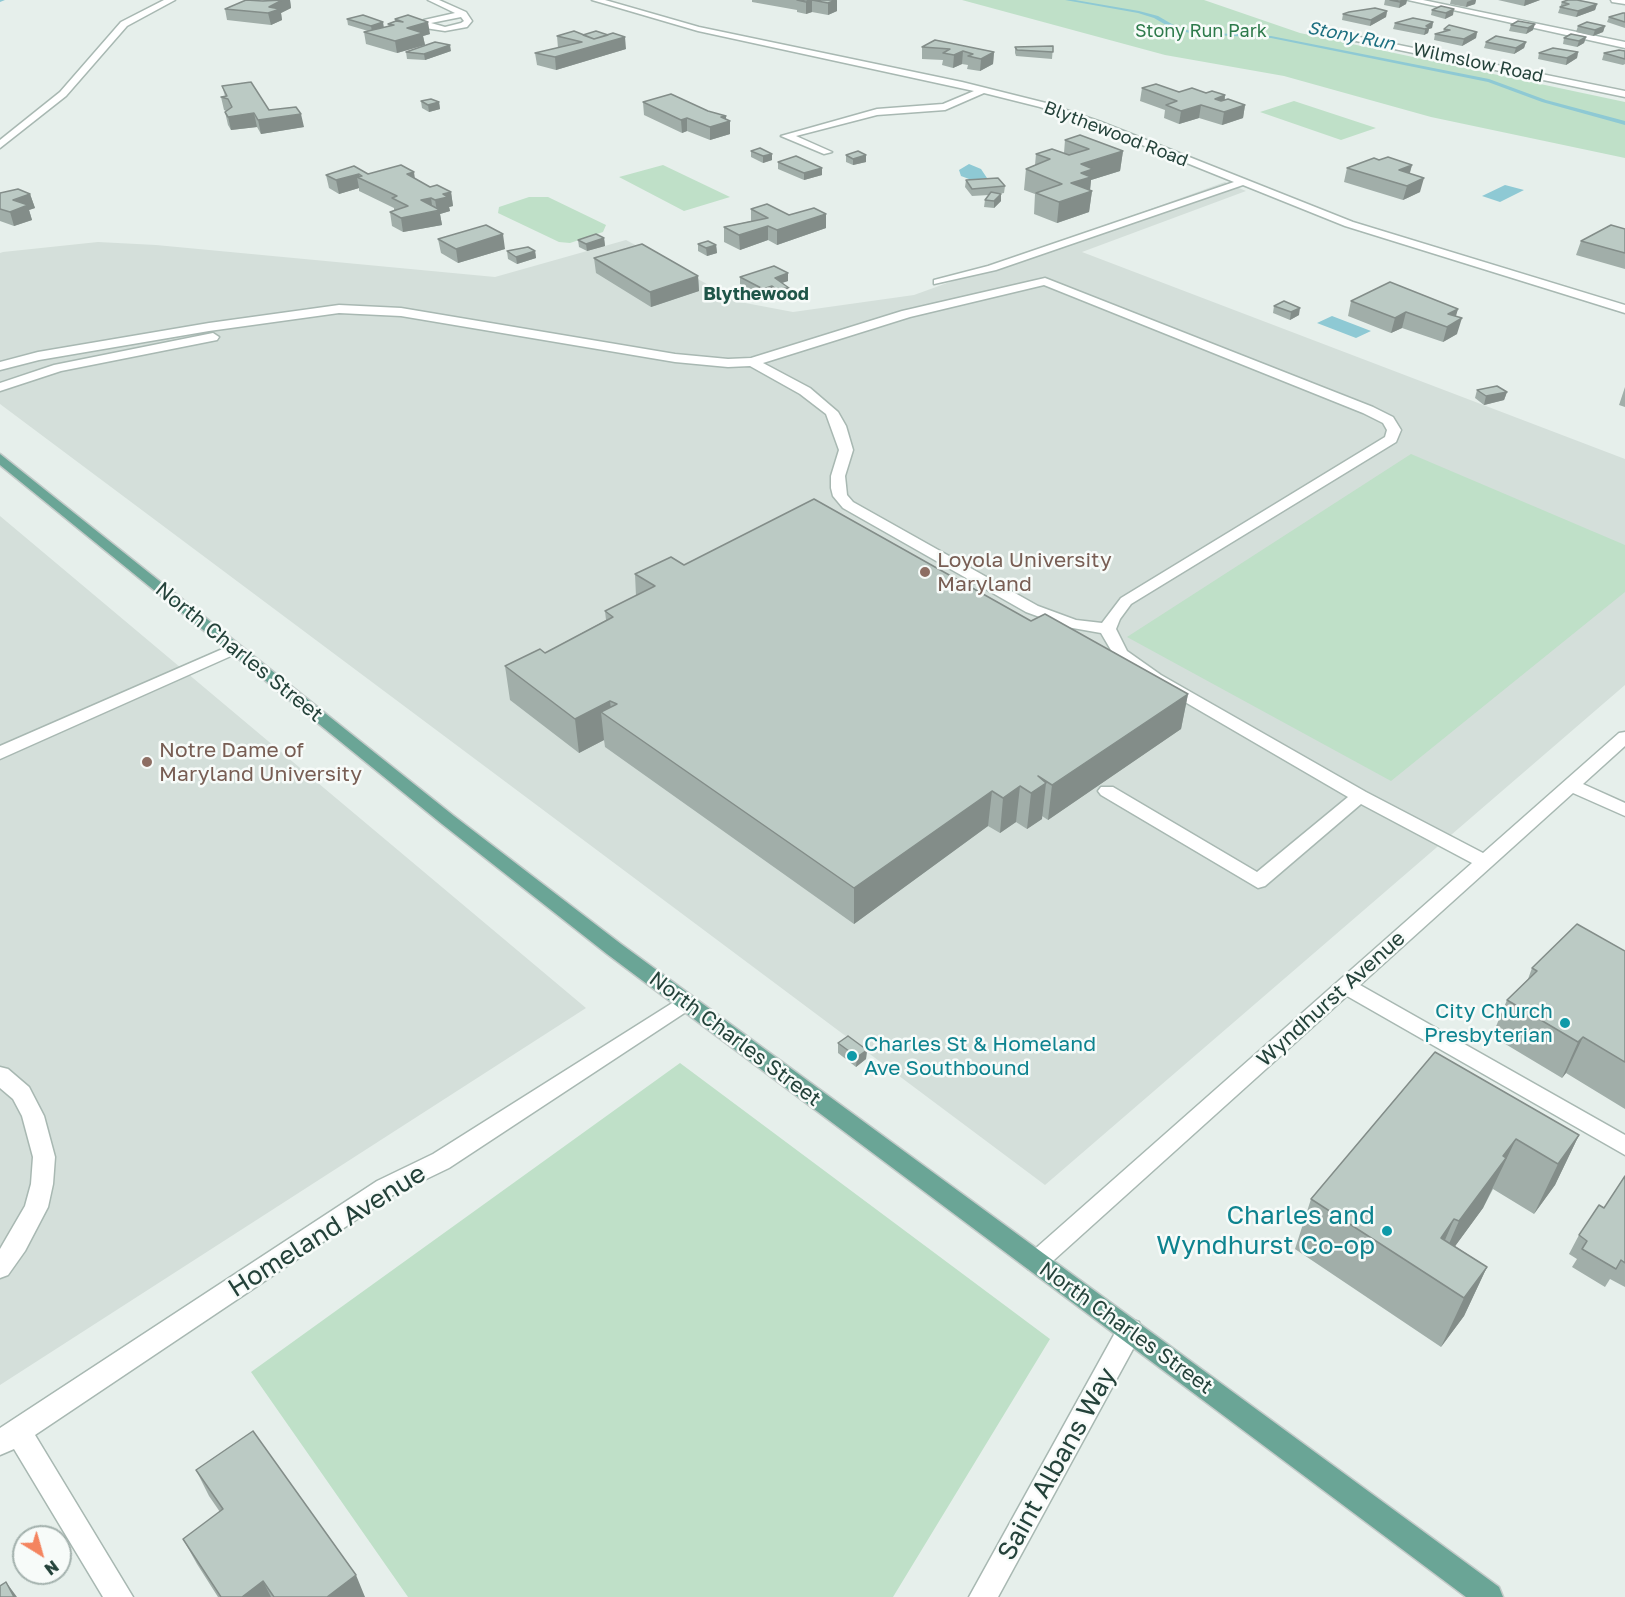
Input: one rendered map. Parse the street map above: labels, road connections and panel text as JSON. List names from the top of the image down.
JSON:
{
  "streets": {
    "main road": ["North Charles Street"],
    "street": [
      "Wilmslow Road",
      "Blythewood Road",
      "Wyndhurst Avenue",
      "Homeland Avenue",
      "Saint Albans Way"
    ]
  },
  "crossings": [
    ["North Charles Street", "Wyndhurst Avenue"],
    ["North Charles Street", "Homeland Avenue"],
    ["North Charles Street", "Saint Albans Way"]
  ],
  "districts": ["Blythewood"],
  "water": ["Stony Run"],
  "parks": ["Stony Run Park"],
  "places": [
    "Loyola University Maryland",
    "Notre Dame of Maryland University",
    "City Church Presbyterian",
    "Charles St & Homeland Ave Southbound",
    "Charles and Wyndhurst Co-op"
  ],
  "north": "bottom right"
}
